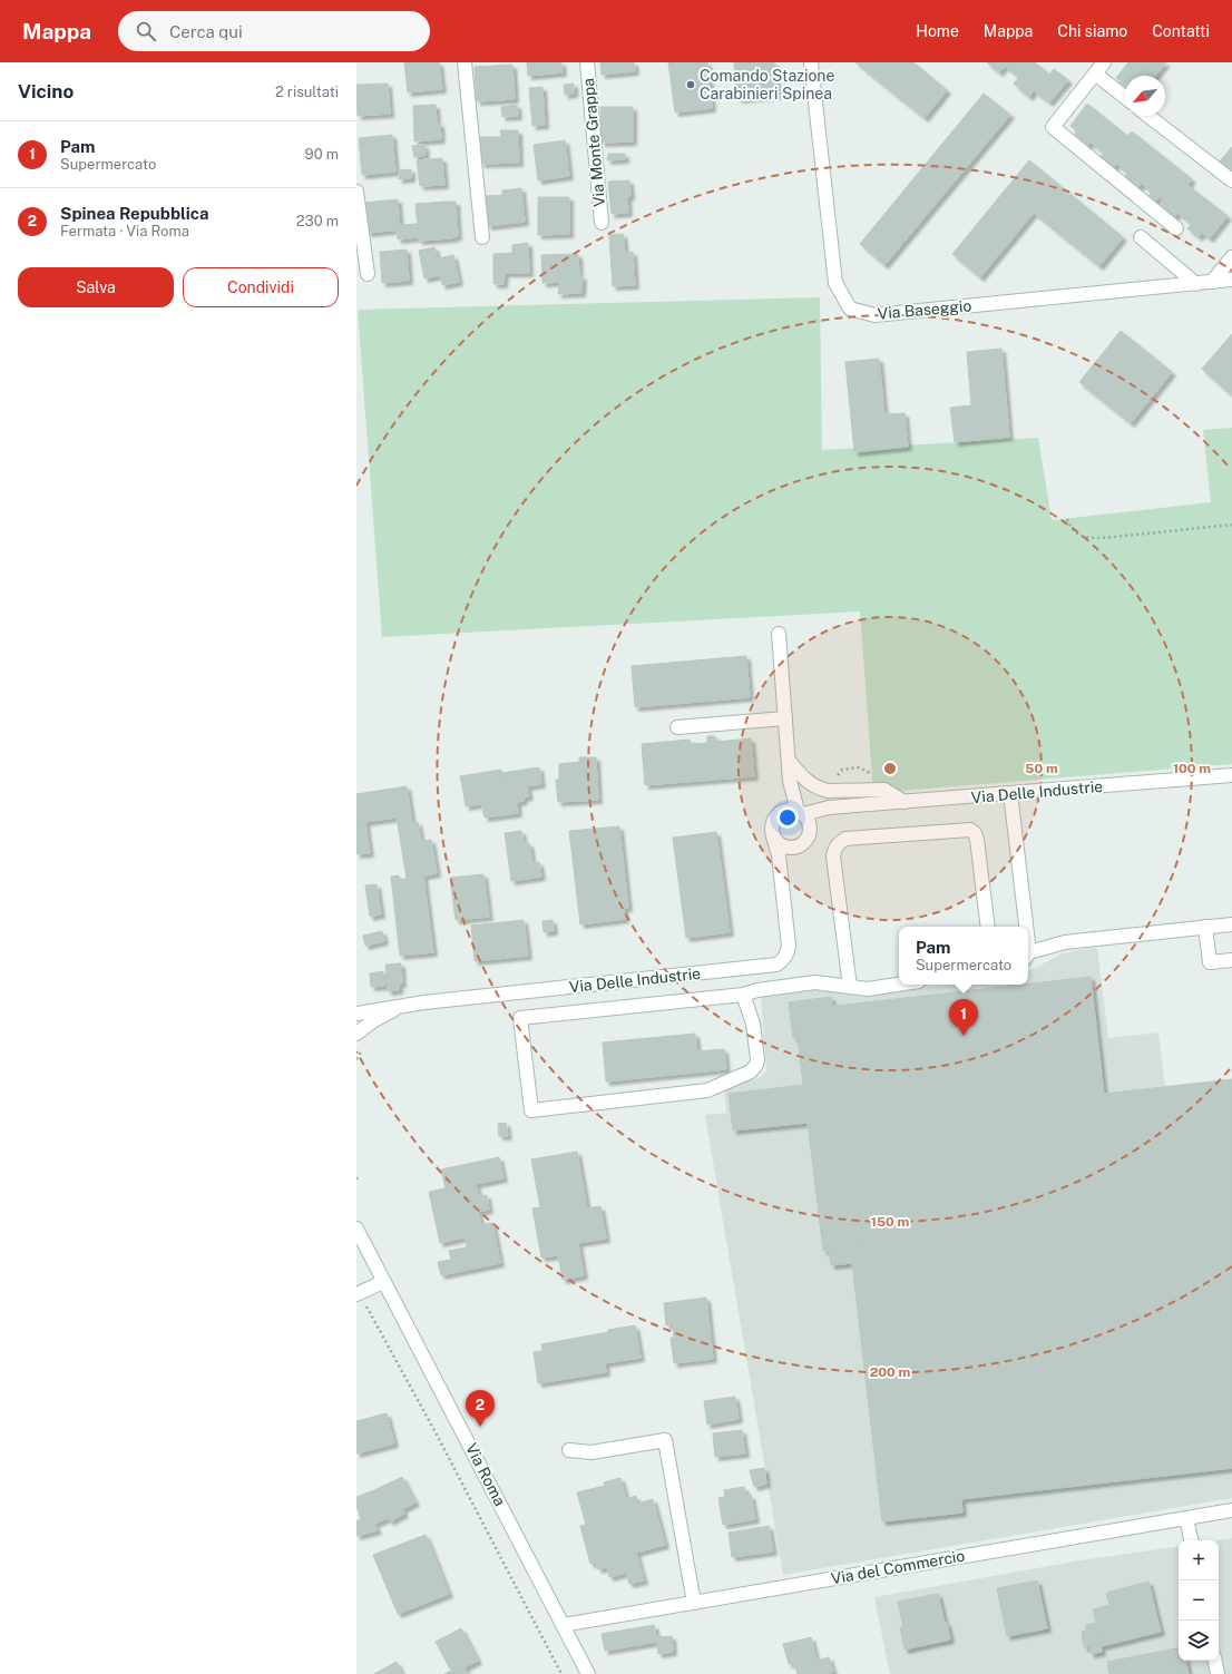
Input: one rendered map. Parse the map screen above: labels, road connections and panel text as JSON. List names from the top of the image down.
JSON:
{
  "streets": {
    "street": [
      "Via Monte Grappa",
      "Via Baseggio",
      "Via Delle Industrie",
      "Via Roma",
      "Via del Commercio"
    ]
  },
  "crossings": [
    ["Via Roma", "Via del Commercio"]
  ],
  "places": ["Comando Stazione Carabinieri Spinea"],
  "north": "bottom left",
  "page": {
    "header": "Mappa",
    "search": "Cerca qui",
    "nav": [
      "Home",
      "Mappa",
      "Chi siamo",
      "Contatti"
    ],
    "heading": ["Vicino", "2 risultati"],
    "list": [
      {
        "mark": "1",
        "name": "Pam",
        "note": "Supermercato",
        "value": "90 m"
      },
      {
        "mark": "2",
        "name": "Spinea Repubblica",
        "note": "Fermata · Via Roma",
        "value": "230 m"
      }
    ],
    "buttons": ["Salva", "Condividi"],
    "popup": ["Pam", "Supermercato"],
    "pins": ["1", "2"],
    "map_buttons": ["+", "−"]
  },
  "rings": [
    "50 m",
    "100 m",
    "150 m",
    "200 m"
  ]
}
